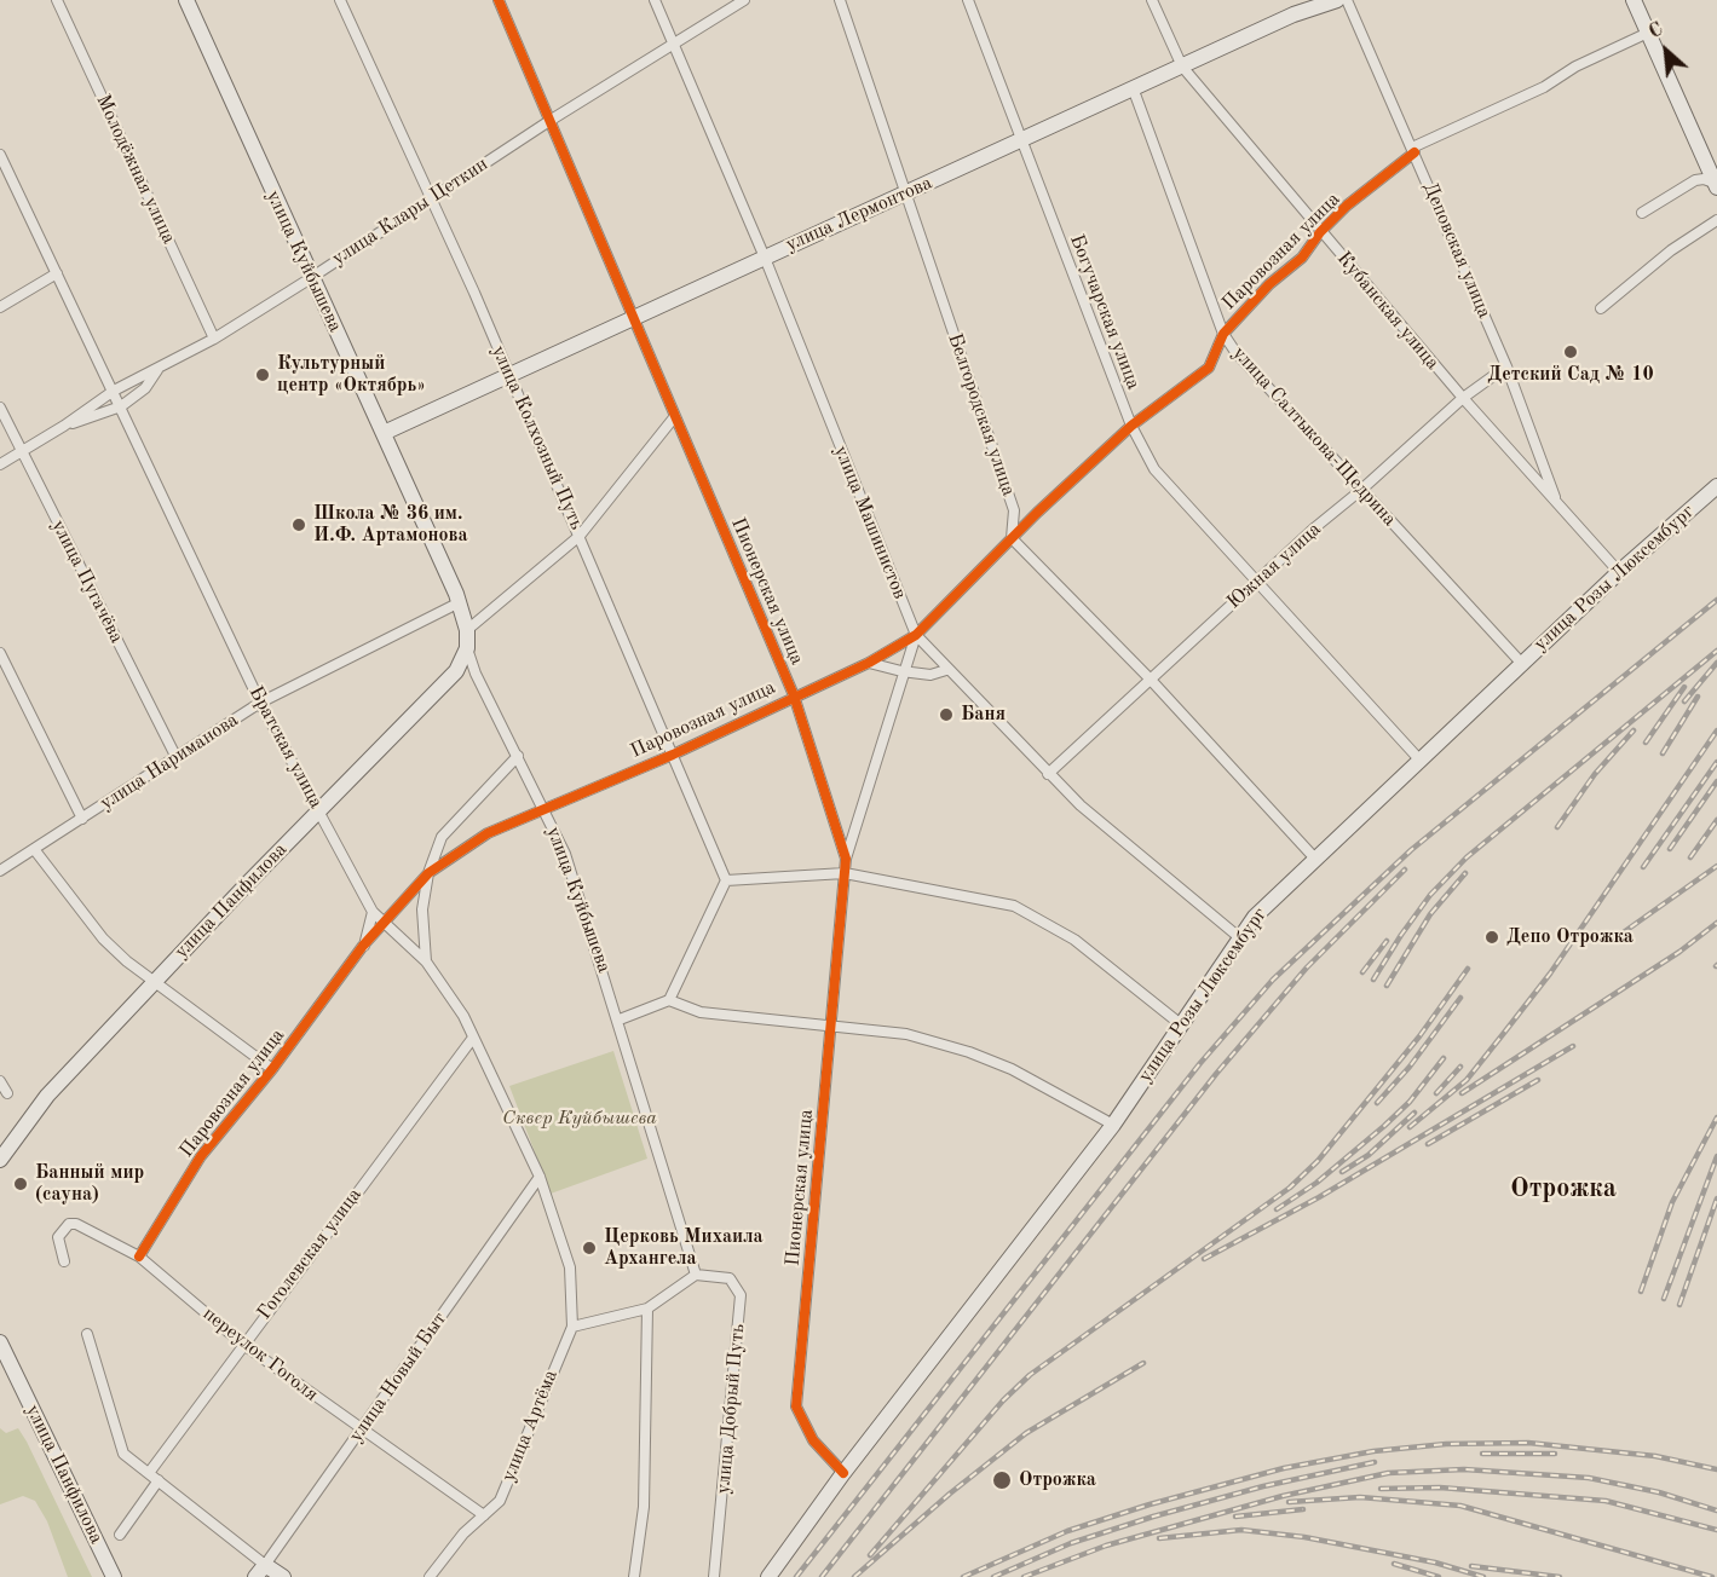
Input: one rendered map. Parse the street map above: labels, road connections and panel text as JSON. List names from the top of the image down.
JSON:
{
  "streets": {
    "street": [
      "Молодёжная улица",
      "улица Клары Цеткин",
      "улица Лермонтова",
      "Деповская улица",
      "Паровозная улица",
      "улица Куйбышева",
      "Кубанская улица",
      "Богучарская улица",
      "Белгородская улица",
      "улица Салтыкова-Щедрина",
      "улица Колхозный Путь",
      "улица Машинистов",
      "Южная улица",
      "улица Розы Люксембург",
      "улица Пугачёва",
      "Пионерская улица",
      "Братская улица",
      "улица Нариманова",
      "улица Панфилова",
      "Гоголевская улица",
      "переулок Гоголя",
      "улица Новый Быт",
      "улица Добрый Путь",
      "улица Артёма"
    ]
  },
  "crossings": [
    ["Молодёжная улица", "улица Клары Цеткин"],
    ["улица Клары Цеткин", "улица Куйбышева"],
    ["улица Клары Цеткин", "улица Колхозный Путь"],
    ["улица Клары Цеткин", "улица Машинистов"],
    ["улица Клары Цеткин", "улица Пугачёва"],
    ["улица Клары Цеткин", "Пионерская улица"],
    ["улица Клары Цеткин", "Братская улица"],
    ["улица Лермонтова", "улица Куйбышева"],
    ["улица Лермонтова", "Кубанская улица"],
    ["улица Лермонтова", "Богучарская улица"],
    ["улица Лермонтова", "Белгородская улица"],
    ["улица Лермонтова", "улица Салтыкова-Щедрина"],
    ["улица Лермонтова", "улица Колхозный Путь"],
    ["улица Лермонтова", "улица Машинистов"],
    ["улица Лермонтова", "Пионерская улица"],
    ["Деповская улица", "Паровозная улица"],
    ["Деповская улица", "Кубанская улица"],
    ["Деповская улица", "Южная улица"],
    ["Паровозная улица", "улица Куйбышева"],
    ["Паровозная улица", "Кубанская улица"],
    ["Паровозная улица", "Богучарская улица"],
    ["Паровозная улица", "Белгородская улица"],
    ["Паровозная улица", "улица Салтыкова-Щедрина"],
    ["Паровозная улица", "улица Колхозный Путь"],
    ["Паровозная улица", "улица Машинистов"],
    ["Паровозная улица", "Пионерская улица"],
    ["Паровозная улица", "Братская улица"],
    ["Паровозная улица", "переулок Гоголя"],
    ["улица Куйбышева", "улица Нариманова"],
    ["улица Куйбышева", "улица Панфилова"],
    ["улица Куйбышева", "улица Добрый Путь"],
    ["Кубанская улица", "Южная улица"],
    ["Кубанская улица", "улица Розы Люксембург"],
    ["Богучарская улица", "Южная улица"],
    ["Богучарская улица", "улица Розы Люксембург"],
    ["улица Салтыкова-Щедрина", "Южная улица"],
    ["улица Салтыкова-Щедрина", "улица Розы Люксембург"],
    ["улица Машинистов", "Южная улица"],
    ["улица Машинистов", "улица Розы Люксембург"],
    ["улица Розы Люксембург", "Пионерская улица"],
    ["улица Пугачёва", "улица Нариманова"],
    ["Братская улица", "улица Нариманова"],
    ["Братская улица", "улица Панфилова"],
    ["Братская улица", "Гоголевская улица"],
    ["Братская улица", "улица Новый Быт"],
    ["Братская улица", "улица Артёма"],
    ["Гоголевская улица", "переулок Гоголя"],
    ["переулок Гоголя", "улица Новый Быт"],
    ["переулок Гоголя", "улица Артёма"]
  ],
  "districts": ["Отрожка"],
  "parks": ["Сквер Куйбышева"],
  "places": [
    "Детский Сад № 10",
    "Культурный центр «Октябрь»",
    "Школа № 36 им. И.Ф. Артамонова",
    "Баня",
    "Депо Отрожка",
    "Банный мир (сауна)",
    "Церковь Михаила Архангела",
    "Отрожка"
  ],
  "north": "top left"
}
